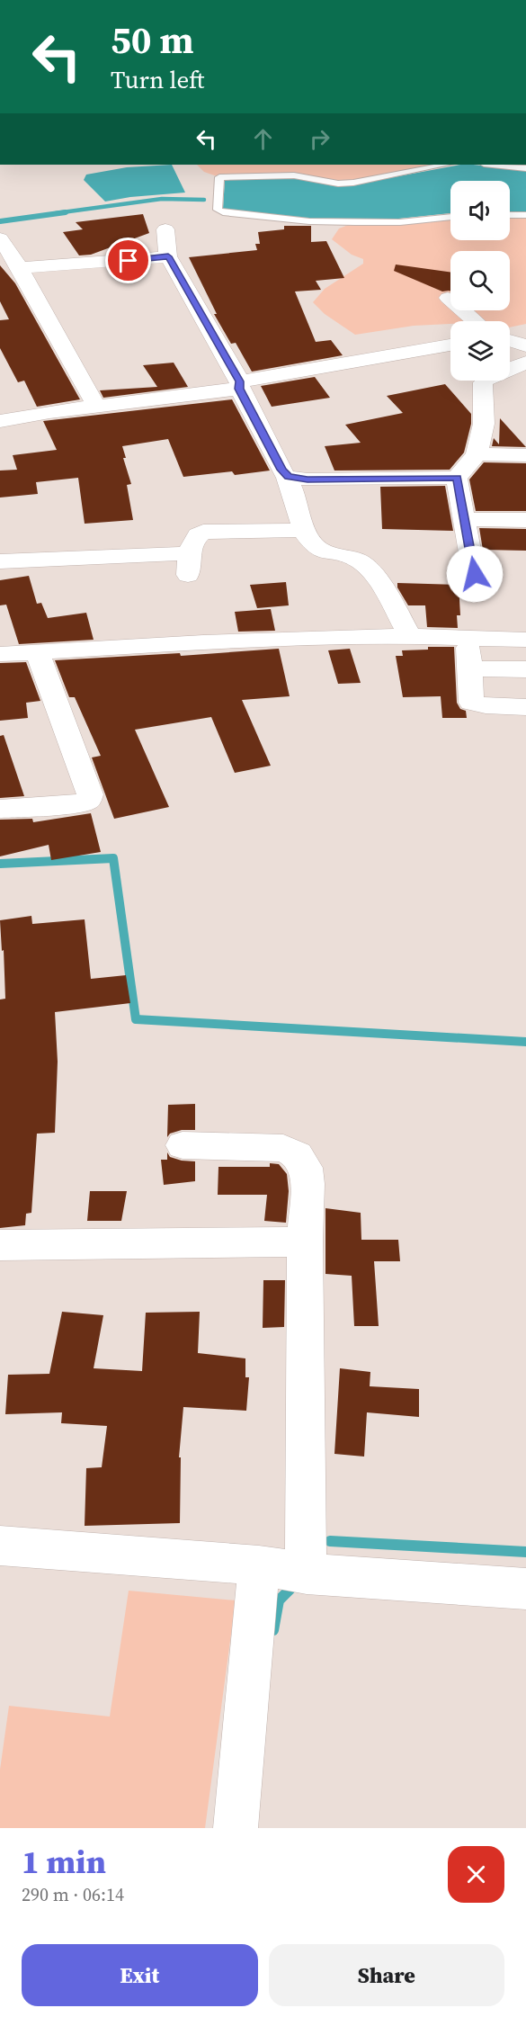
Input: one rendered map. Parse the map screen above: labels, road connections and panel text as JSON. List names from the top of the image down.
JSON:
{
  "page": {
    "turn": ["50 m", "Turn left"],
    "heading": ["1 min", "290 m · 06:14"],
    "buttons": ["Exit", "Share"]
  }
}
